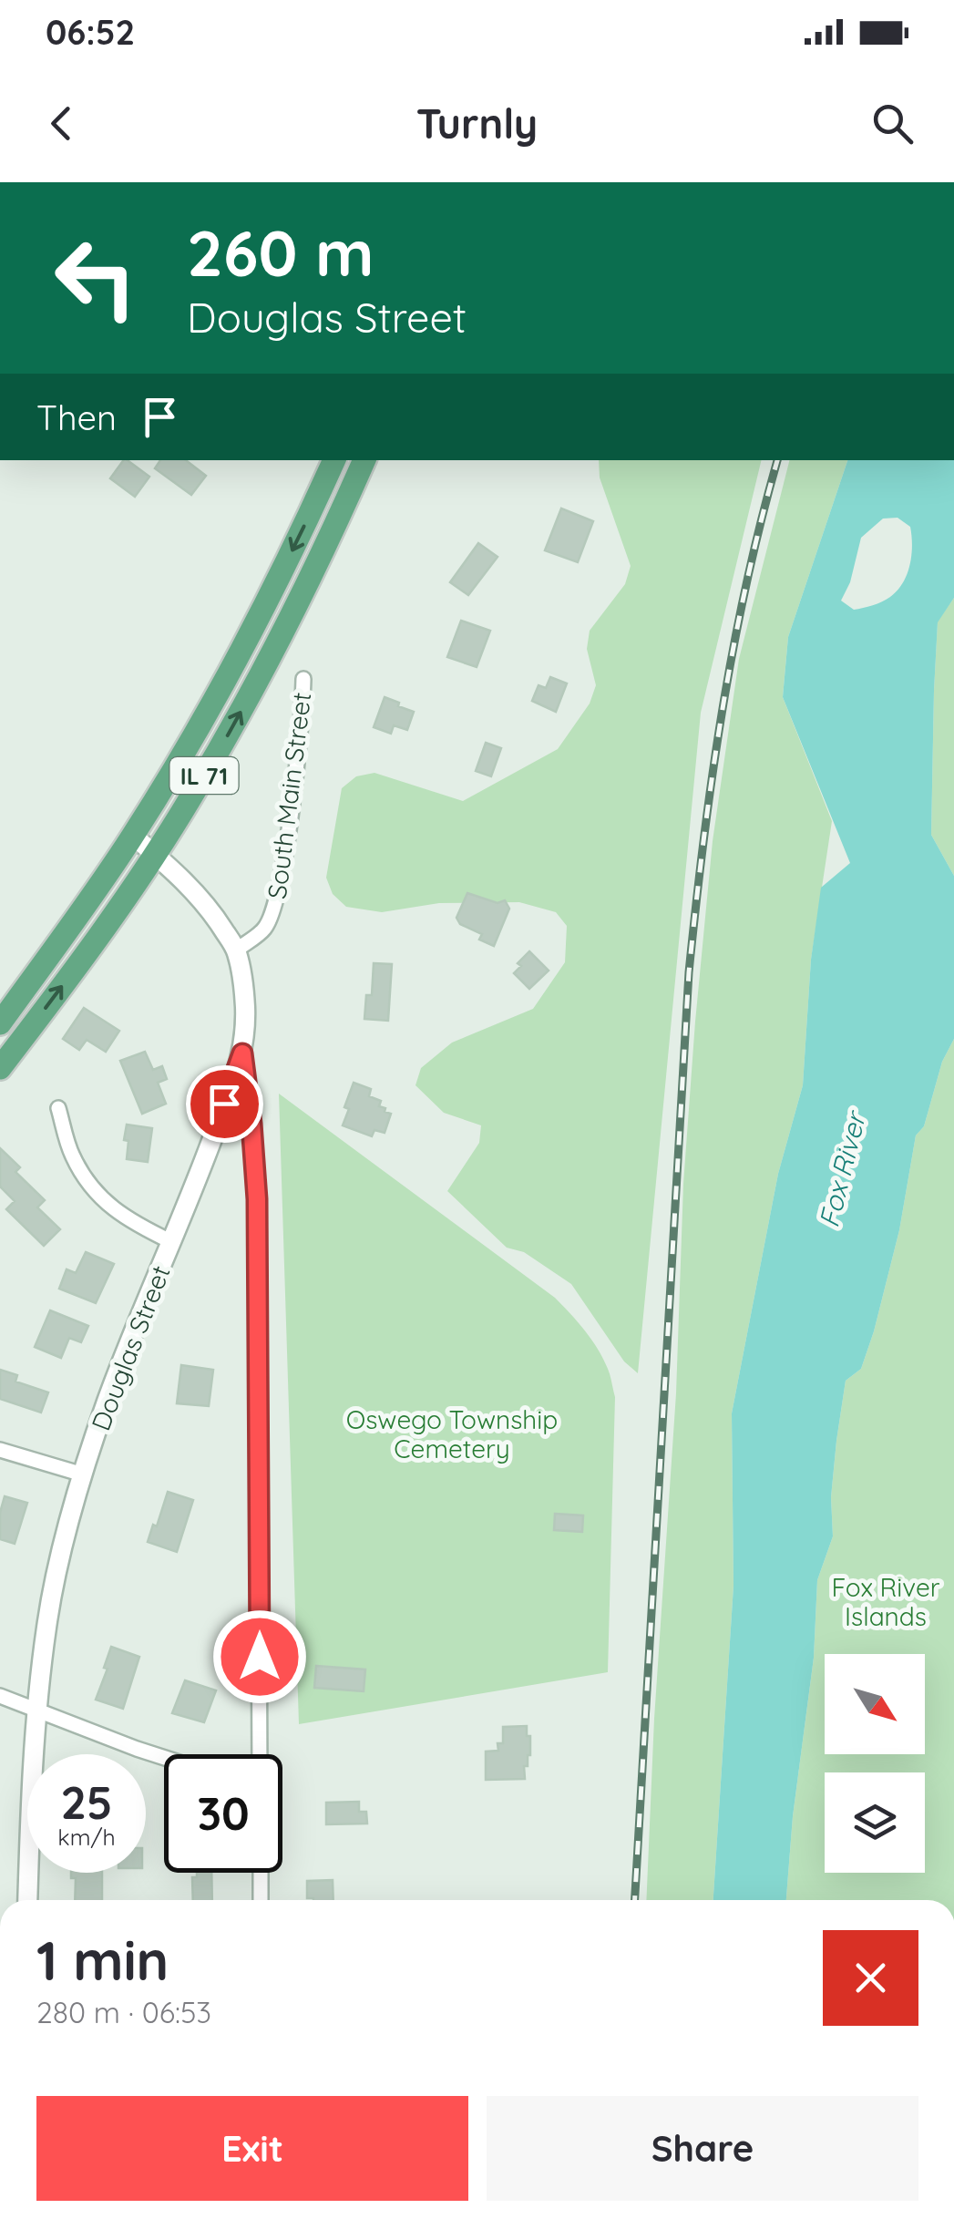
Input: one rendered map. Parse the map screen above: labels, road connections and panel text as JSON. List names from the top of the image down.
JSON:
{
  "streets": {
    "main road": ["IL 71"],
    "street": ["South Main Street", "Douglas Street"]
  },
  "crossings": [
    ["IL 71", "Douglas Street"],
    ["South Main Street", "Douglas Street"]
  ],
  "water": ["Fox River"],
  "parks": ["Oswego Township Cemetery", "Fox River Islands"],
  "north": "bottom right",
  "page": {
    "status": "06:52",
    "header": "Turnly",
    "turn": ["260 m", "Douglas Street"],
    "then": "Then",
    "speed": "25 km/h",
    "limit": "30",
    "heading": ["1 min", "280 m · 06:53"],
    "buttons": ["Exit", "Share"]
  }
}
